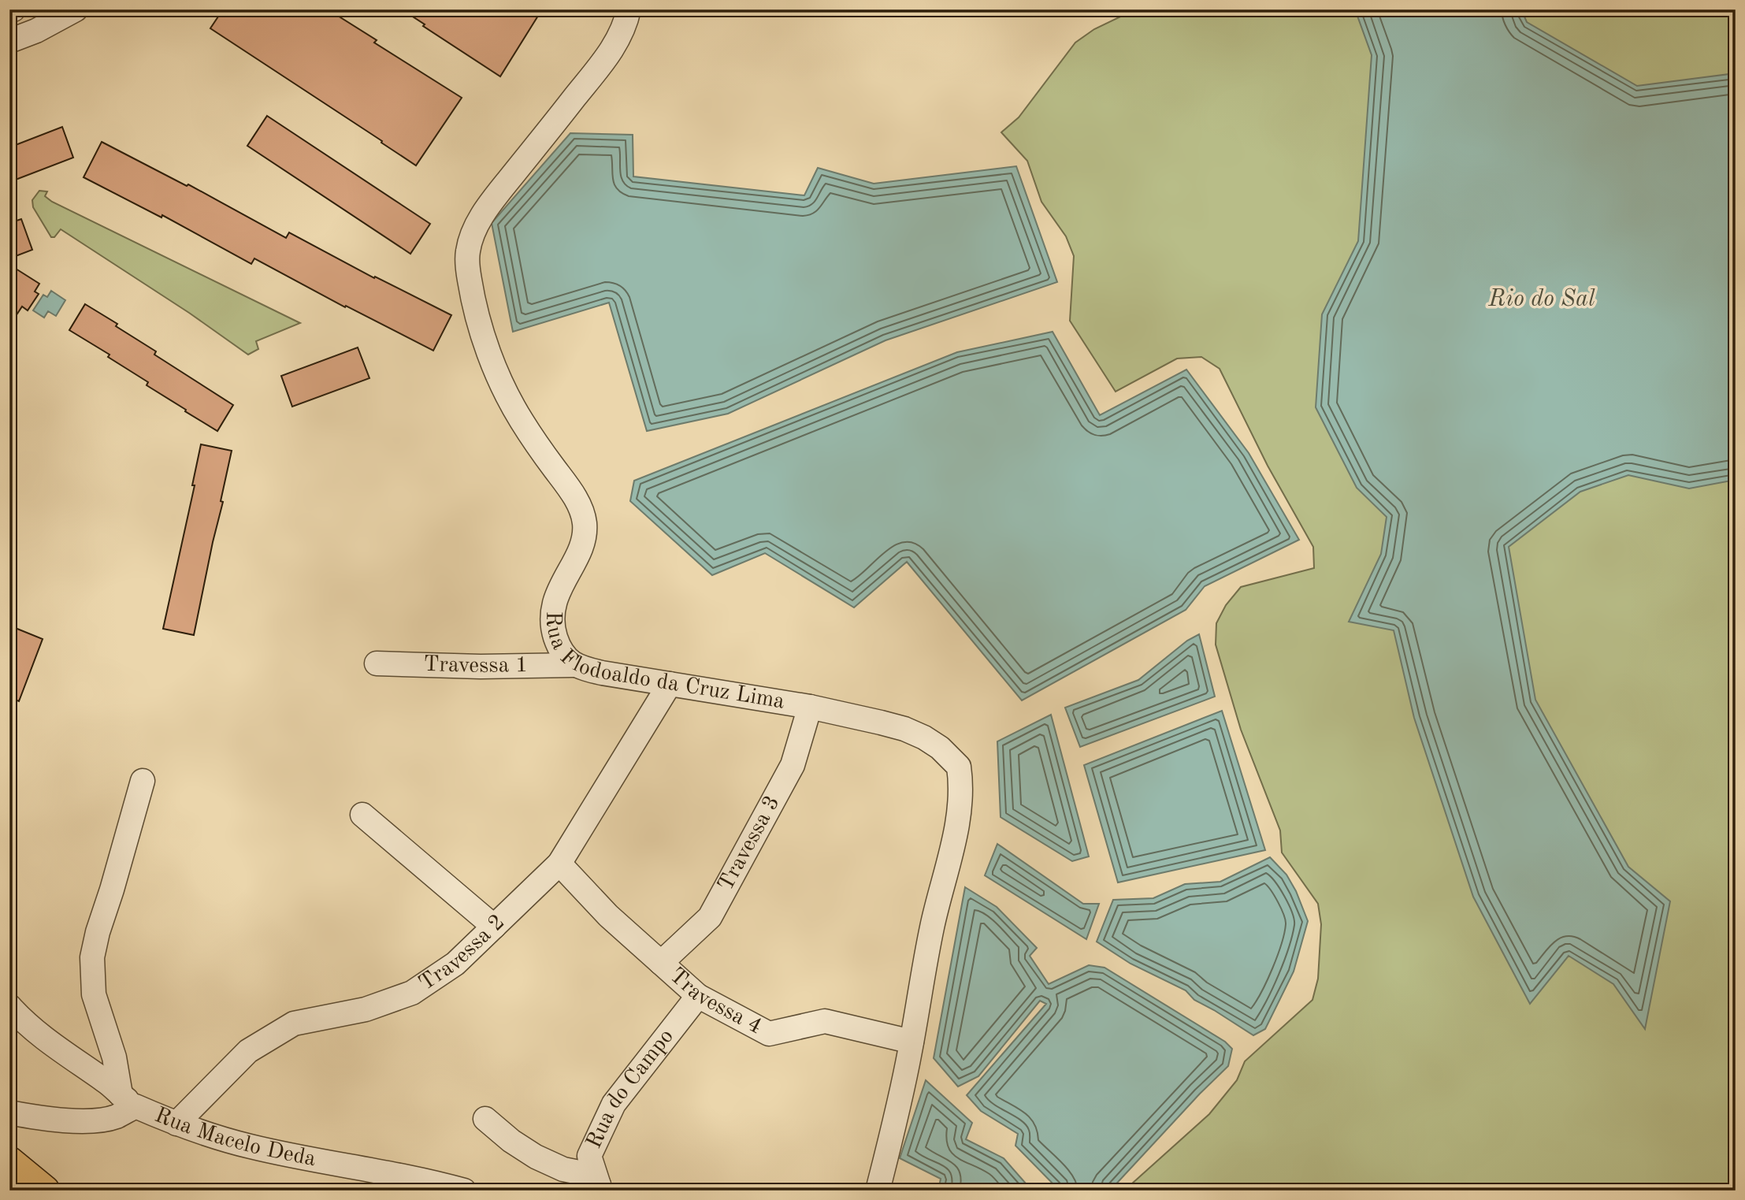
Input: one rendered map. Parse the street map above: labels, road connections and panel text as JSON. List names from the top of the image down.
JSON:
{
  "streets": {
    "street": [
      "Rua Flodoaldo da Cruz Lima",
      "Travessa 1",
      "Travessa 3",
      "Travessa 2",
      "Travessa 4",
      "Rua do Campo",
      "Rua Macelo Deda"
    ]
  },
  "crossings": [
    ["Rua Flodoaldo da Cruz Lima", "Travessa 1"],
    ["Rua Flodoaldo da Cruz Lima", "Travessa 3"],
    ["Rua Flodoaldo da Cruz Lima", "Travessa 2"],
    ["Rua Flodoaldo da Cruz Lima", "Travessa 4"],
    ["Travessa 3", "Travessa 4"],
    ["Travessa 2", "Travessa 4"],
    ["Travessa 2", "Rua Macelo Deda"],
    ["Travessa 4", "Rua do Campo"]
  ],
  "water": ["Rio do Sal"]
}
